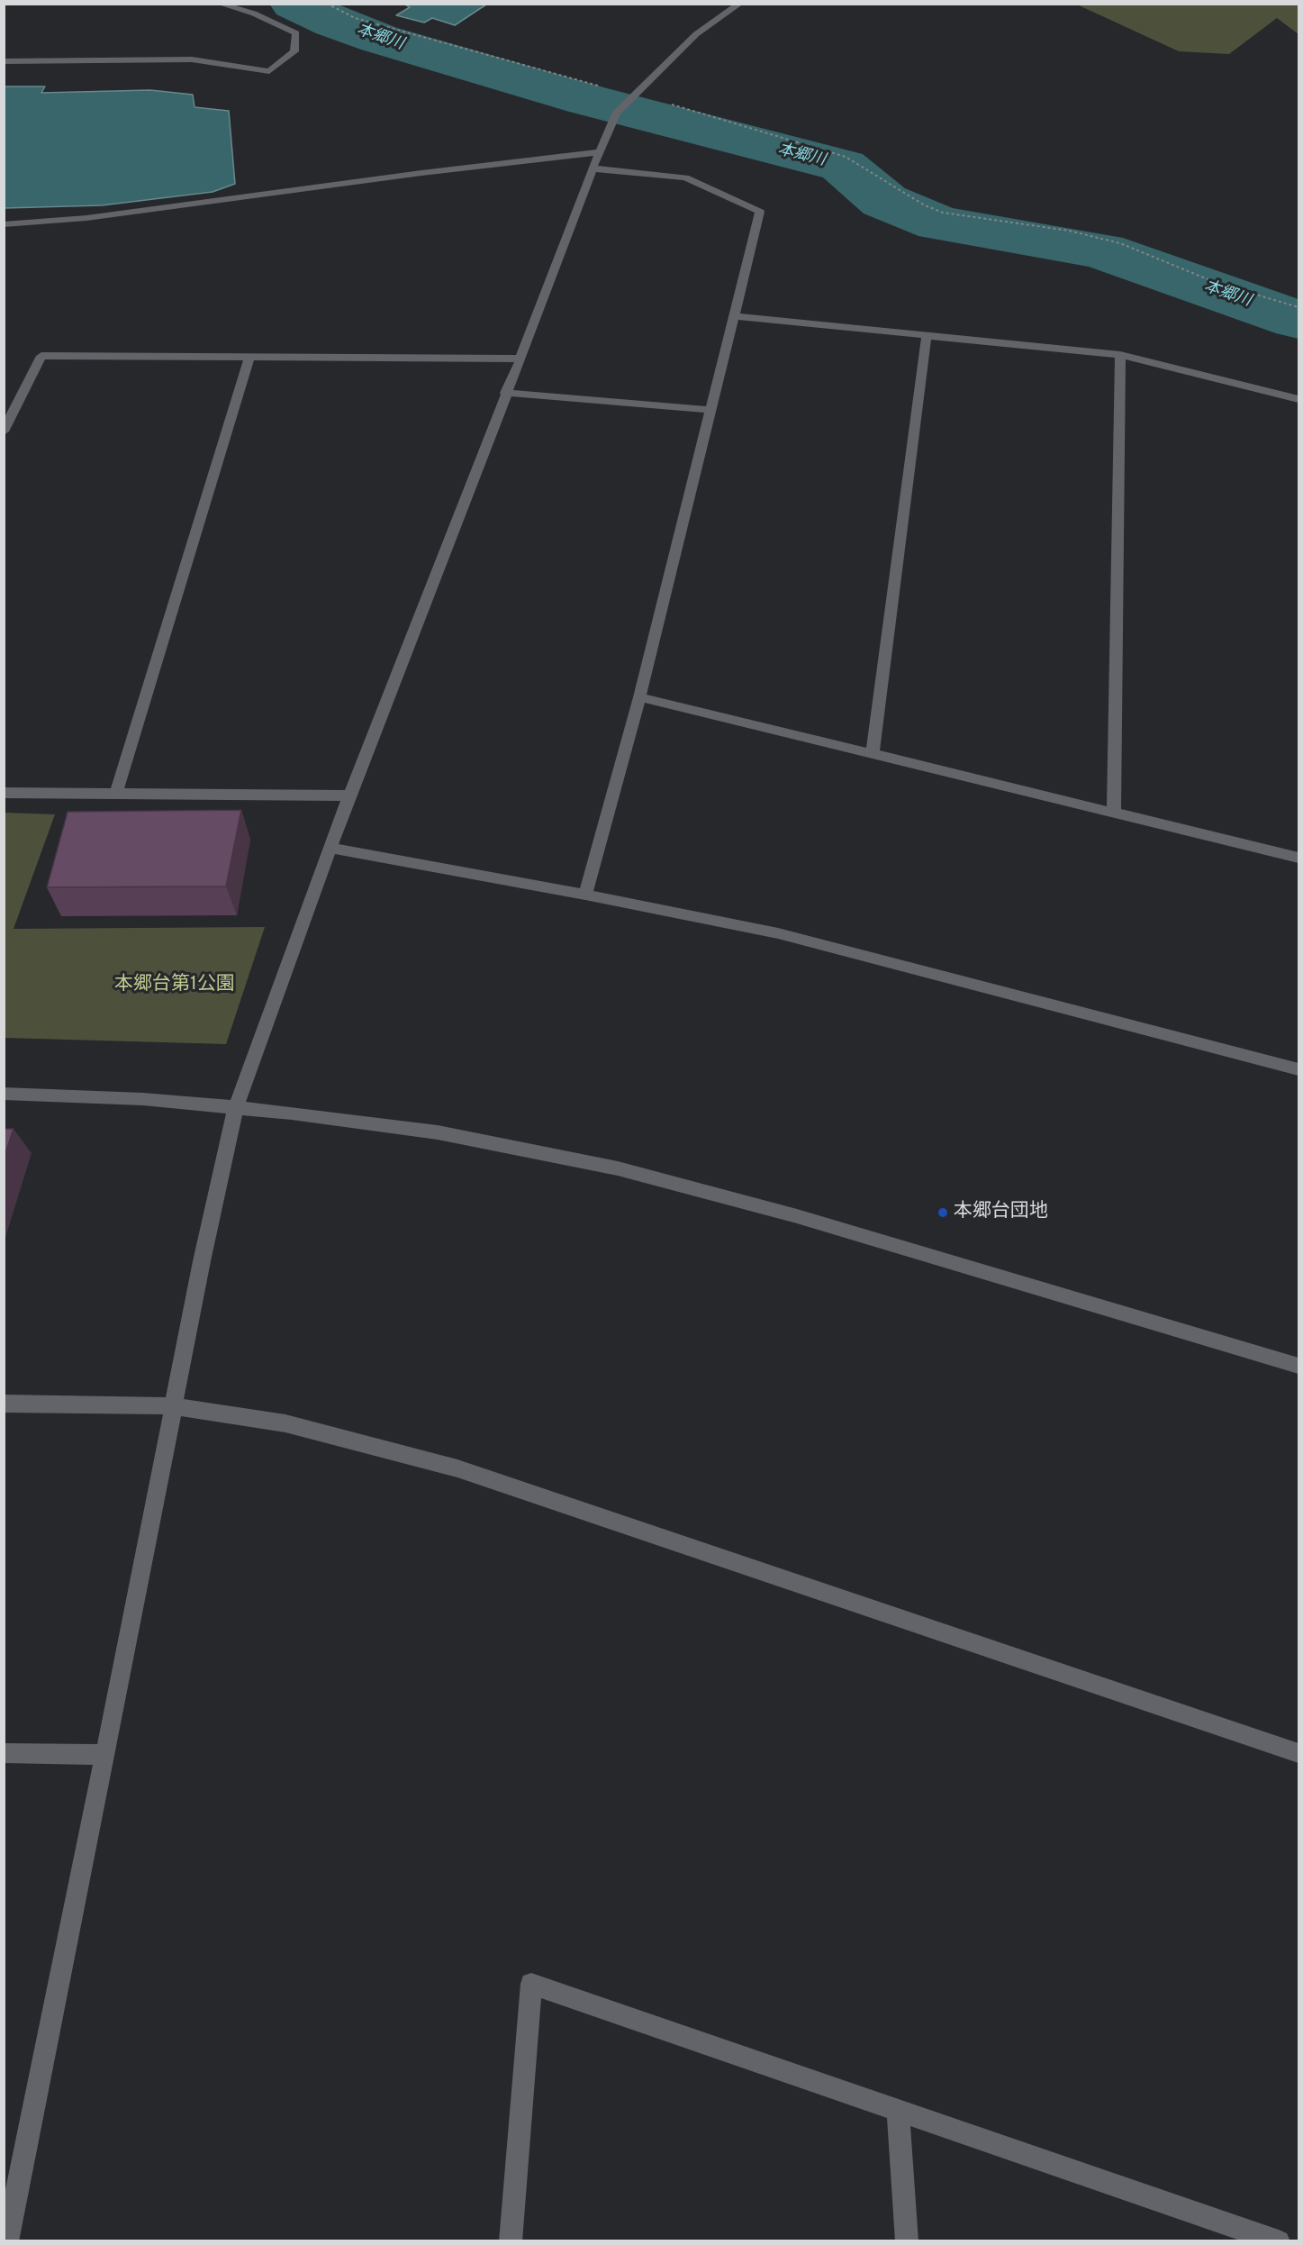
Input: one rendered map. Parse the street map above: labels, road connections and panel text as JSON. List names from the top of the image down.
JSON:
{
  "water": ["本郷川"],
  "parks": ["本郷台第1公園"],
  "places": ["本郷台団地"]
}
